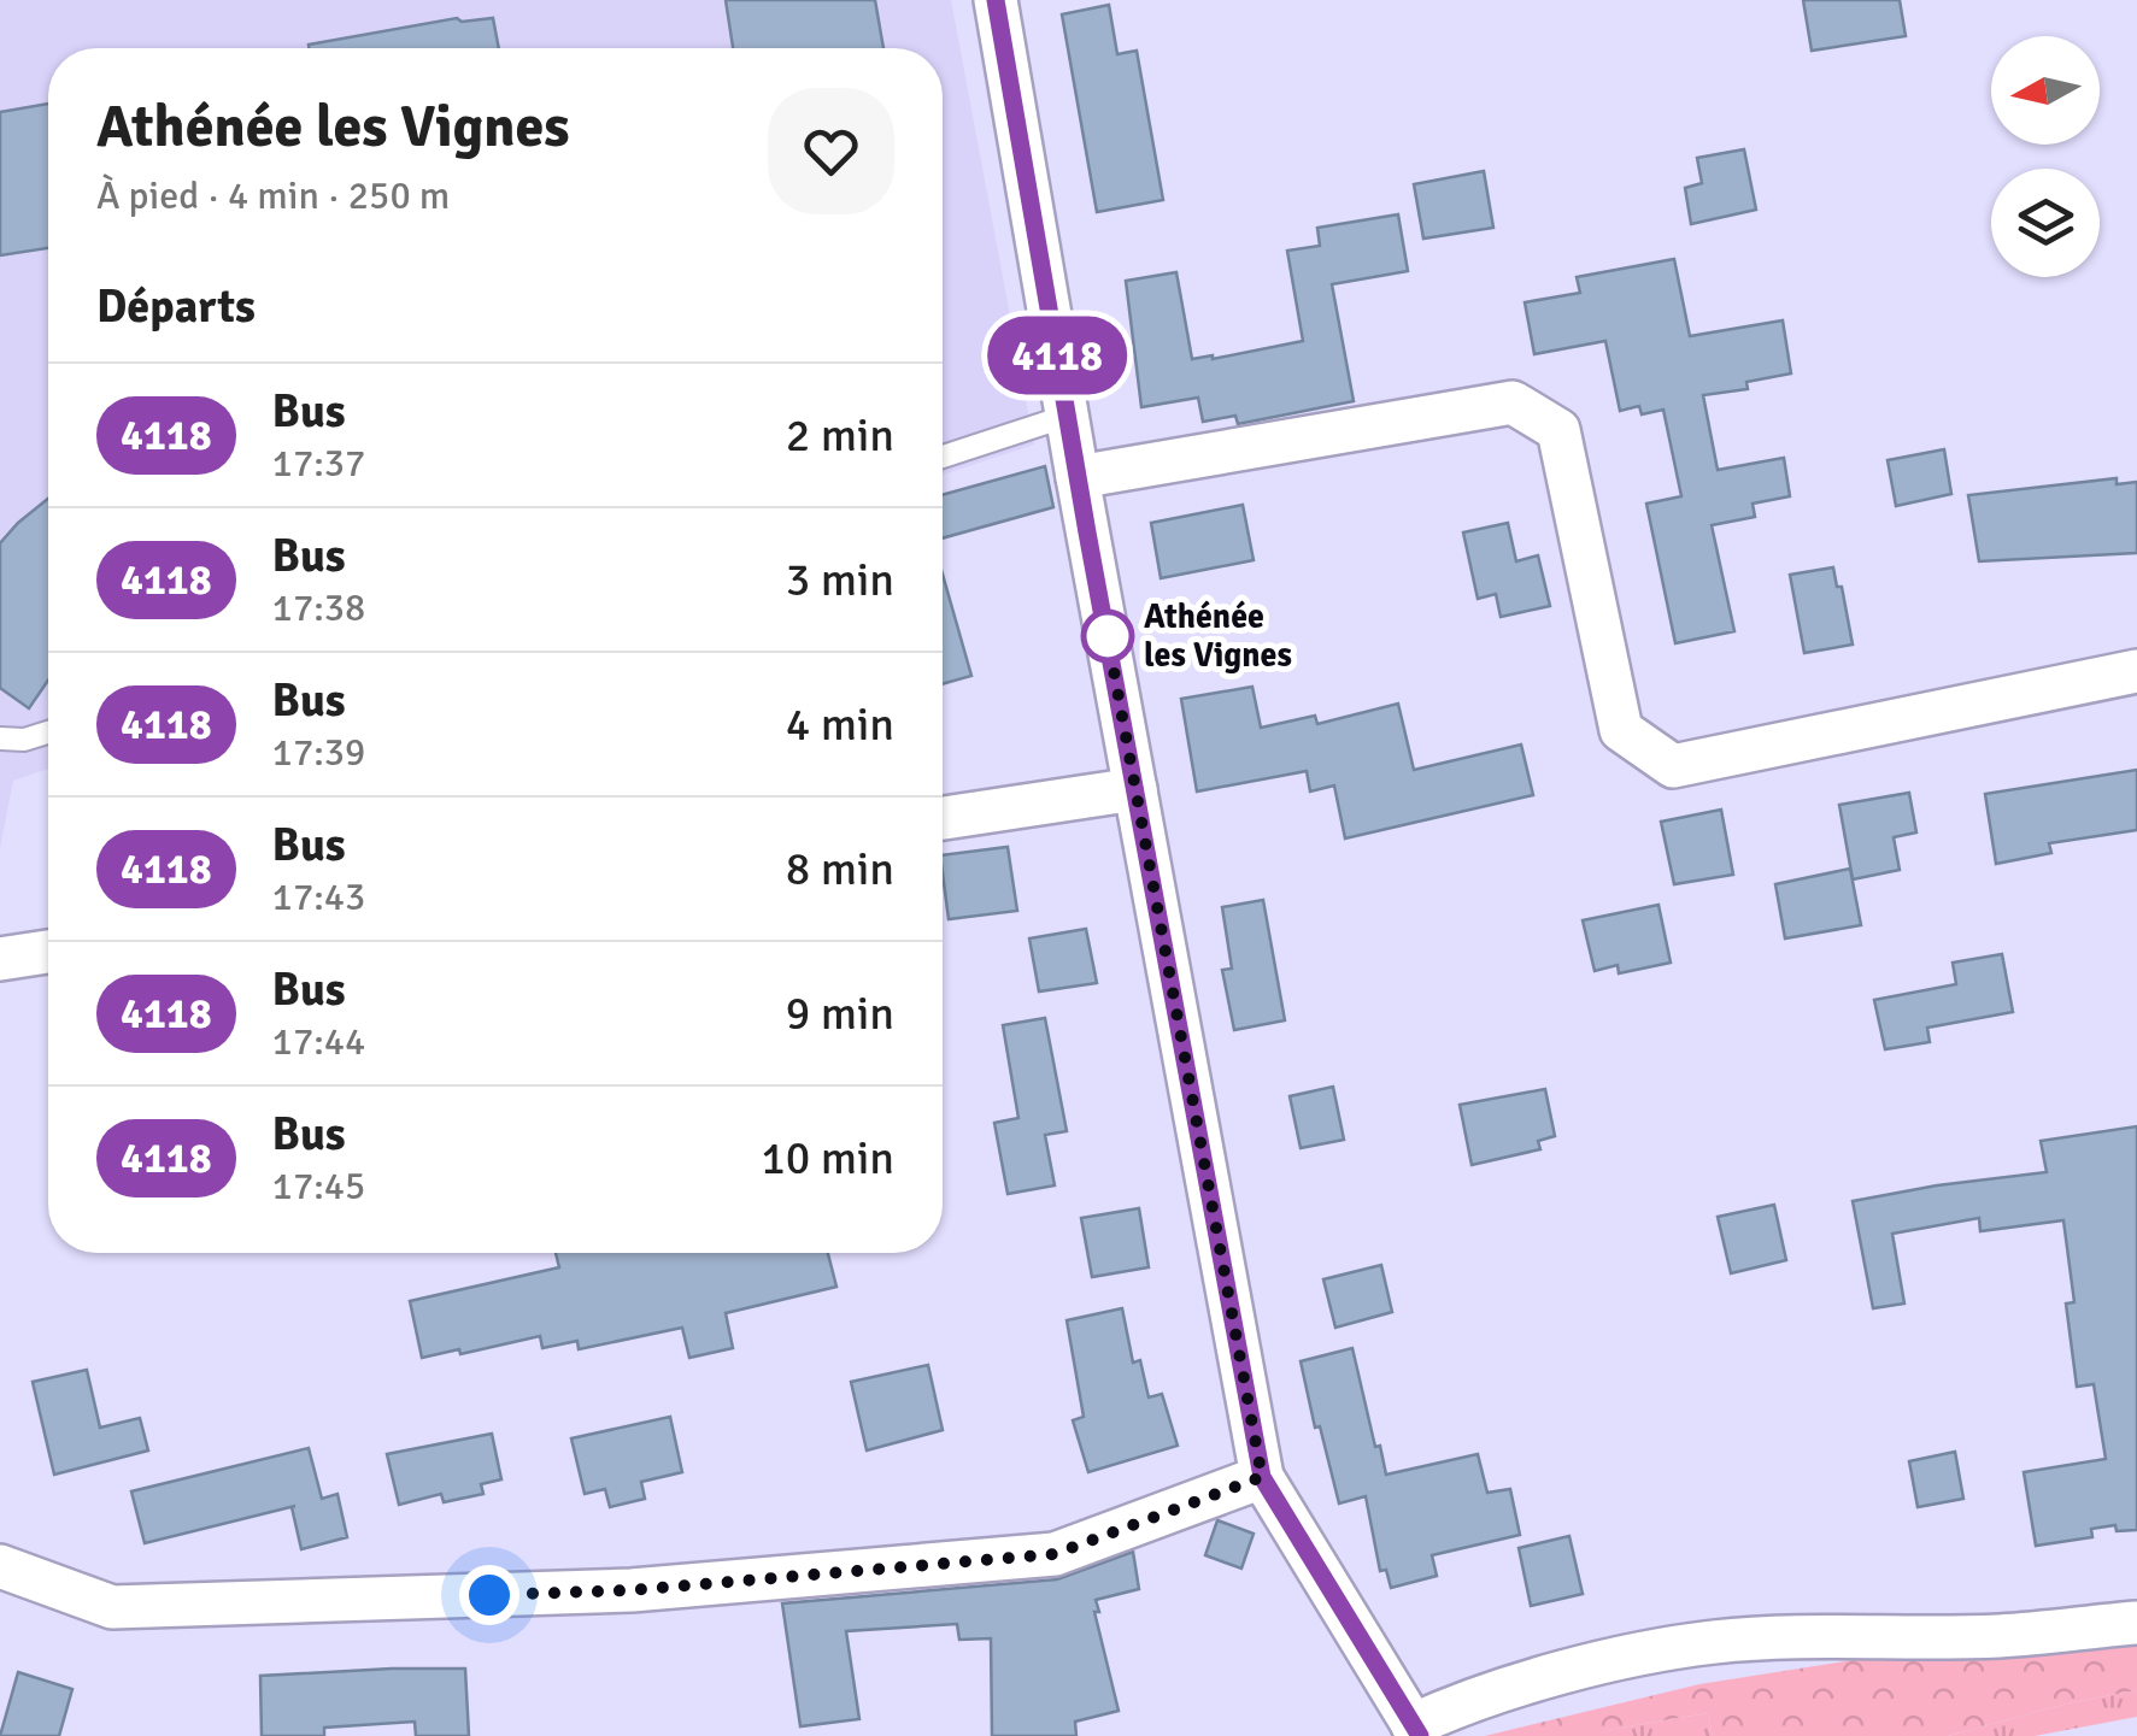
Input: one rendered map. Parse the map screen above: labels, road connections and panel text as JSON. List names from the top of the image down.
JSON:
{
  "places": ["Athénée les Vignes"],
  "lines": ["bus line 4118"],
  "north": "left",
  "page": {
    "on_map": "4118",
    "heading": [
      ["Athénée les Vignes", "À pied · 4 min · 250 m"],
      "Départs"
    ],
    "list": [
      {
        "mark": "4118",
        "name": "Bus",
        "note": "17:37",
        "value": "2 min"
      },
      {
        "mark": "4118",
        "name": "Bus",
        "note": "17:38",
        "value": "3 min"
      },
      {
        "mark": "4118",
        "name": "Bus",
        "note": "17:39",
        "value": "4 min"
      },
      {
        "mark": "4118",
        "name": "Bus",
        "note": "17:43",
        "value": "8 min"
      },
      {
        "mark": "4118",
        "name": "Bus",
        "note": "17:44",
        "value": "9 min"
      },
      {
        "mark": "4118",
        "name": "Bus",
        "note": "17:45",
        "value": "10 min"
      }
    ]
  }
}
